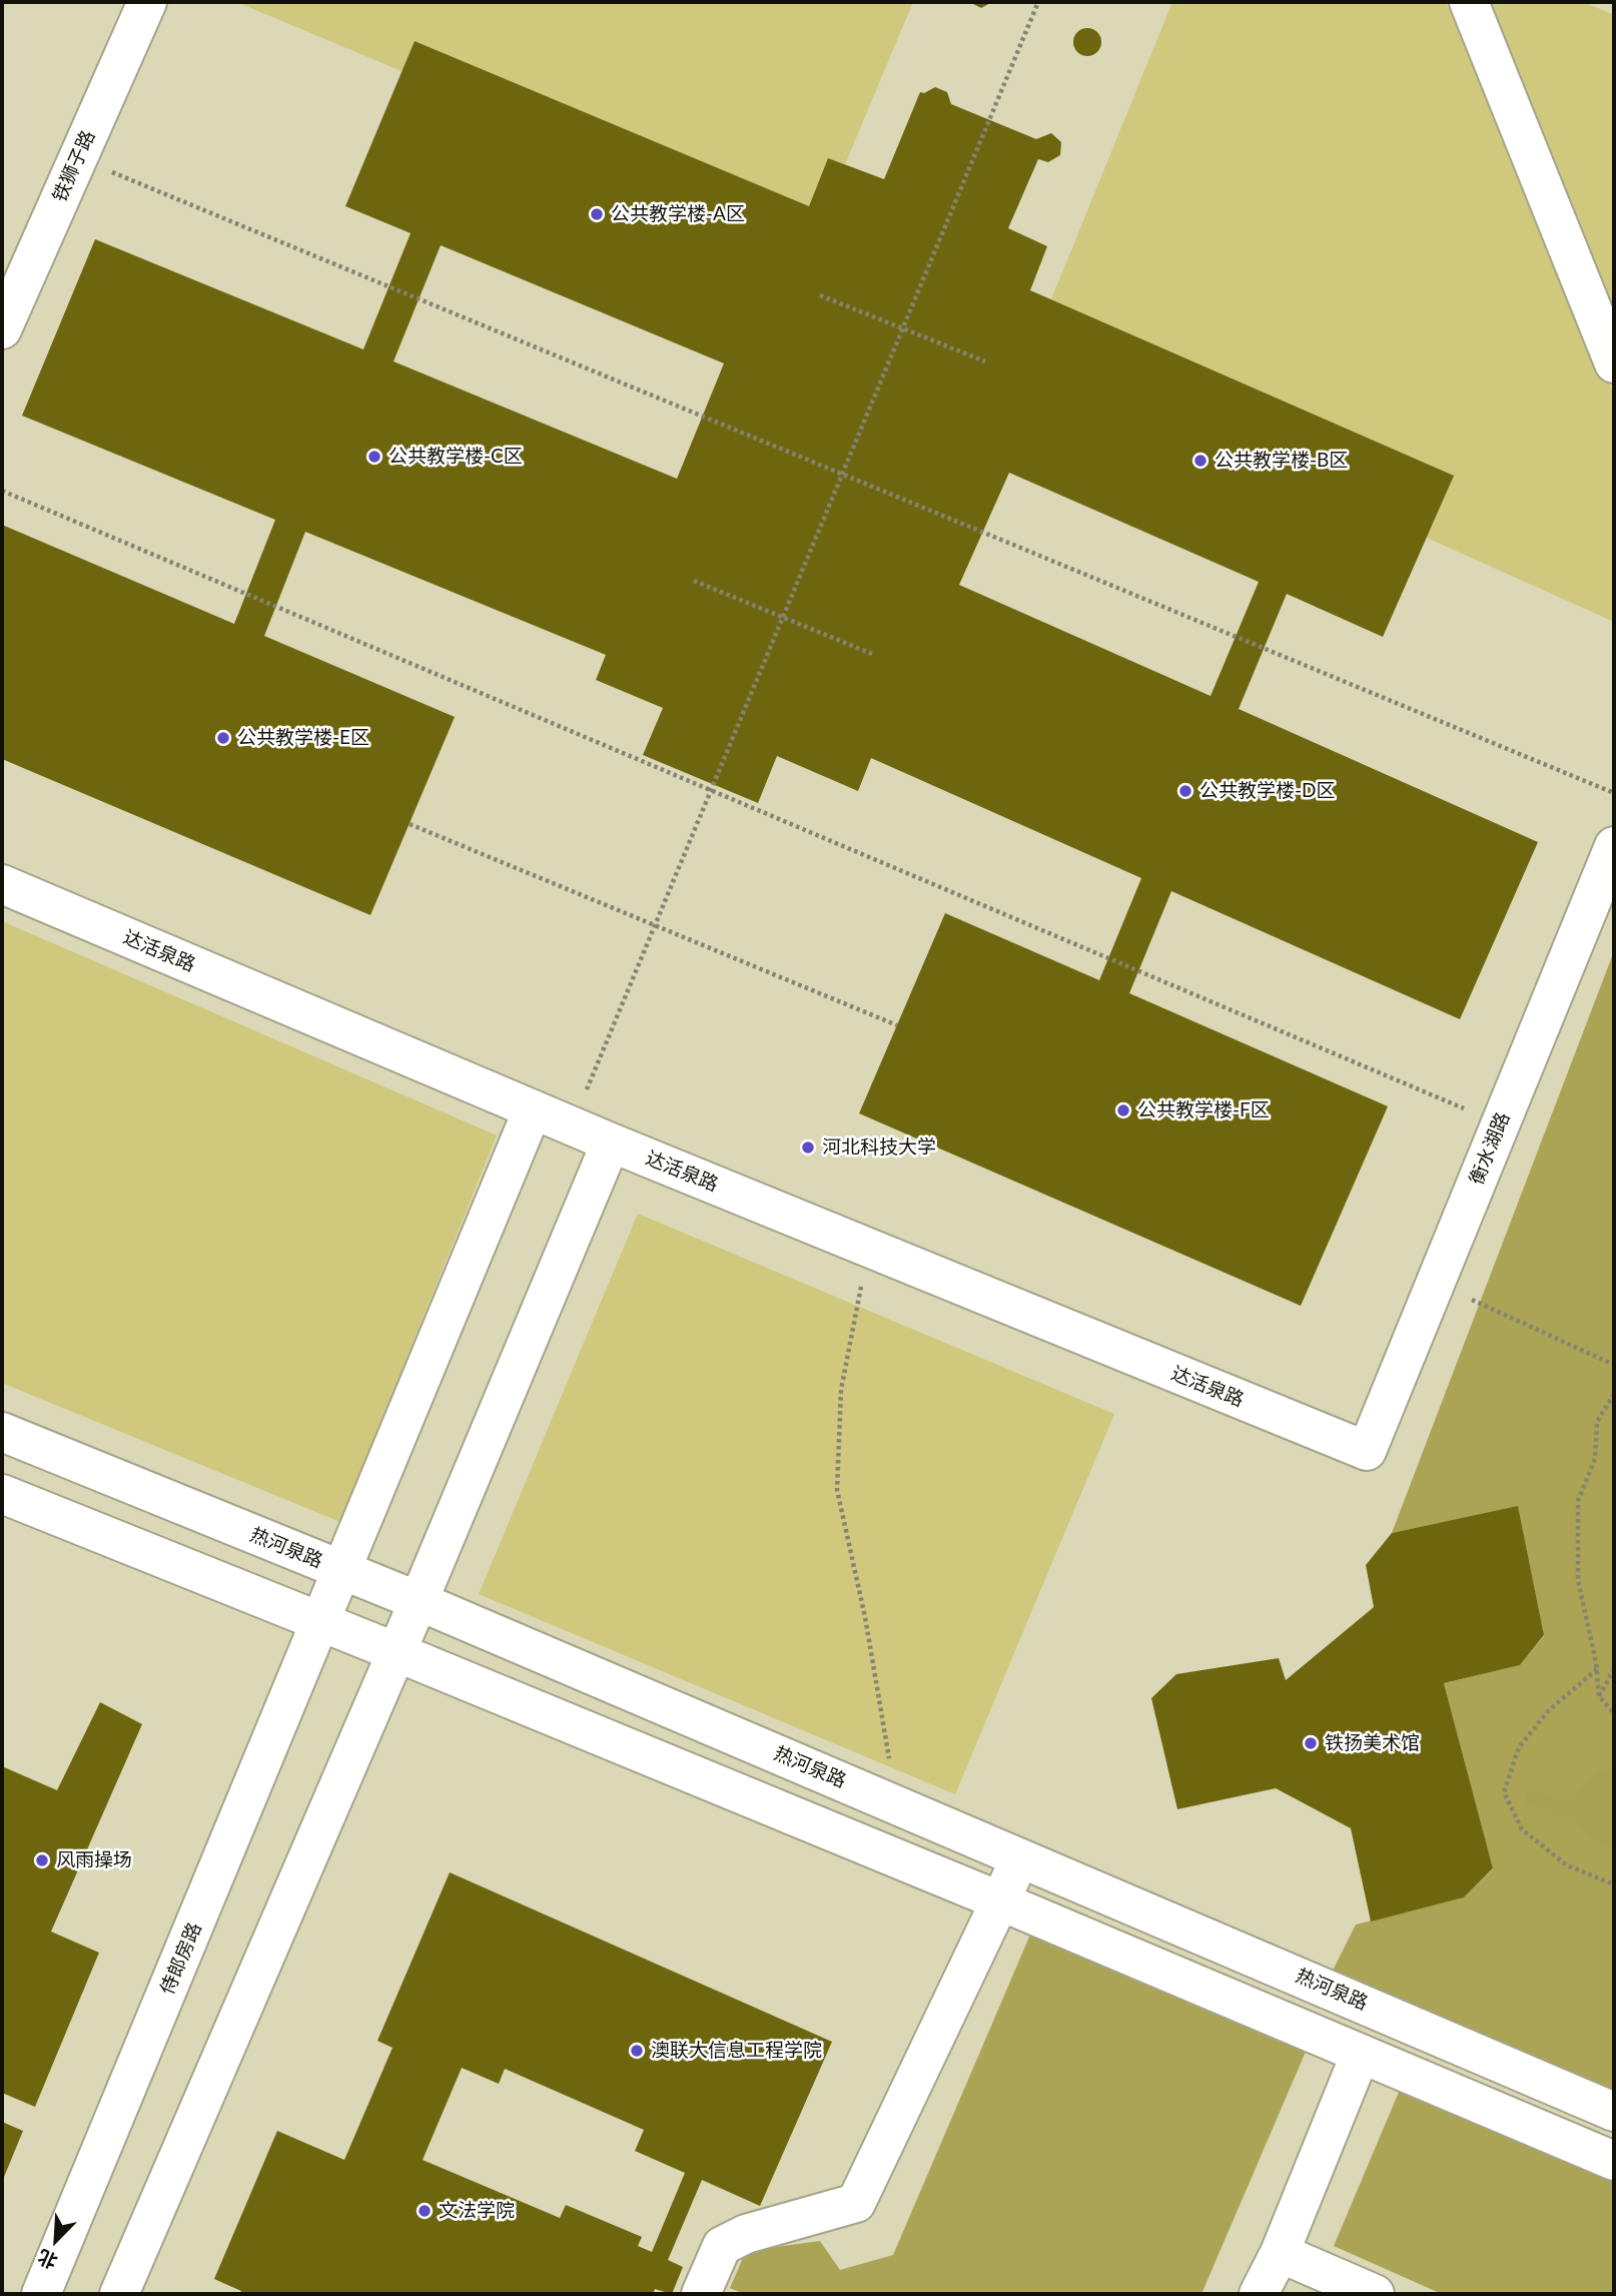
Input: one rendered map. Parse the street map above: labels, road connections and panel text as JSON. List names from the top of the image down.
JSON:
{
  "streets": {
    "lane": [
      "铁狮子路",
      "达活泉路",
      "衡水湖路",
      "热河泉路",
      "侍郎房路"
    ]
  },
  "crossings": [
    ["达活泉路", "衡水湖路"],
    ["达活泉路", "侍郎房路"],
    ["热河泉路", "侍郎房路"]
  ],
  "places": [
    "公共教学楼-A区",
    "公共教学楼-C区",
    "公共教学楼-B区",
    "公共教学楼-E区",
    "公共教学楼-D区",
    "公共教学楼-F区",
    "河北科技大学",
    "铁扬美术馆",
    "风雨操场",
    "澳联大信息工程学院",
    "文法学院"
  ],
  "north": "bottom left"
}
